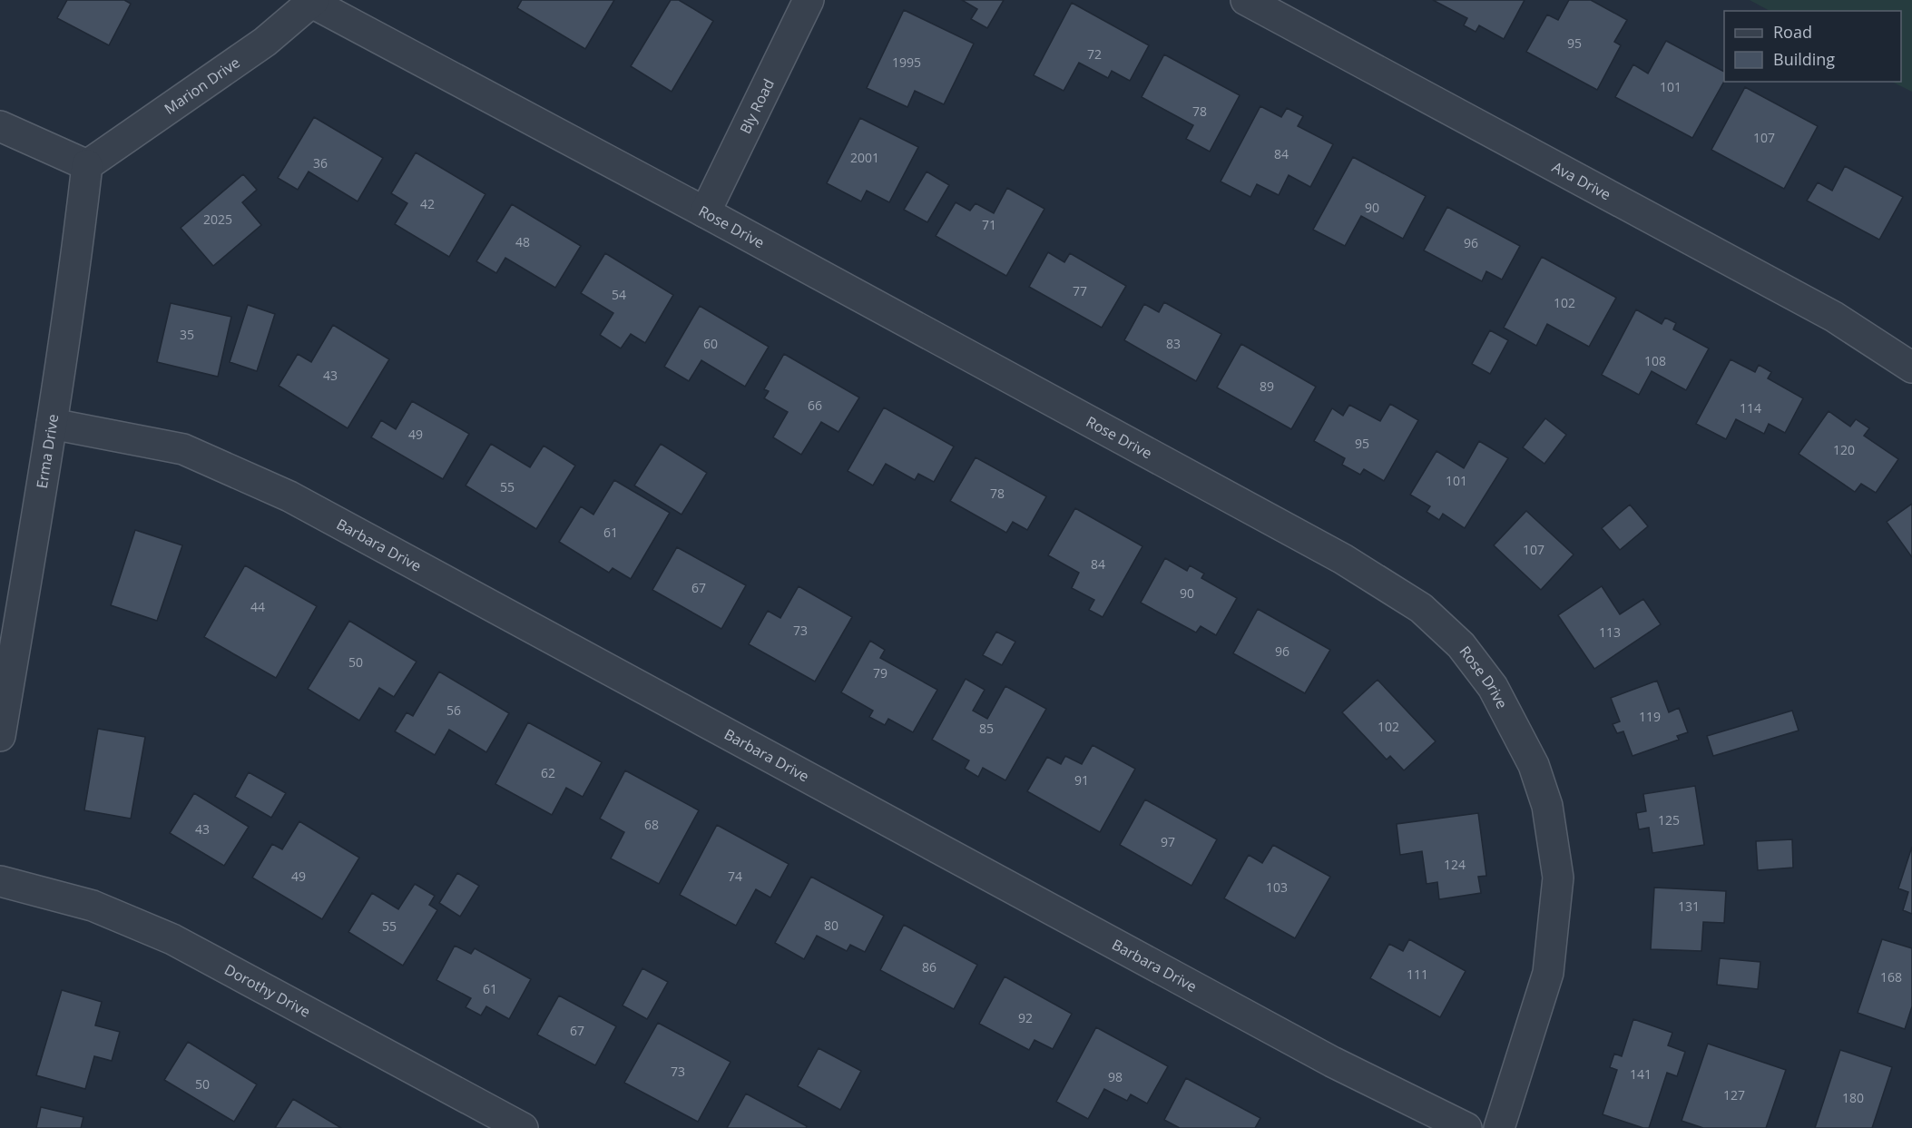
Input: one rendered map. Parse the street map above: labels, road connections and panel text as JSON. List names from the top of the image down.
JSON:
{
  "streets": {
    "street": [
      "Marion Drive",
      "Bly Road",
      "Ava Drive",
      "Rose Drive",
      "Erma Drive",
      "Barbara Drive",
      "Dorothy Drive"
    ]
  },
  "crossings": [
    ["Marion Drive", "Rose Drive"],
    ["Marion Drive", "Erma Drive"],
    ["Bly Road", "Rose Drive"],
    ["Erma Drive", "Barbara Drive"]
  ],
  "house_numbers": [
    "95",
    "72",
    "1995",
    "101",
    "78",
    "107",
    "84",
    "2001",
    "36",
    "42",
    "90",
    "2025",
    "71",
    "48",
    "96",
    "77",
    "54",
    "102",
    "35",
    "60",
    "83",
    "108",
    "43",
    "89",
    "66",
    "114",
    "49",
    "95",
    "120",
    "101",
    "55",
    "78",
    "61",
    "107",
    "84",
    "67",
    "90",
    "44",
    "73",
    "113",
    "96",
    "50",
    "79",
    "56",
    "119",
    "102",
    "85",
    "62",
    "91",
    "125",
    "68",
    "43",
    "97",
    "124",
    "49",
    "74",
    "103",
    "131",
    "80",
    "55",
    "86",
    "111",
    "168",
    "61",
    "92",
    "67",
    "73",
    "141",
    "98",
    "50",
    "127",
    "180"
  ],
  "legend": ["Road", "Building"]
}
